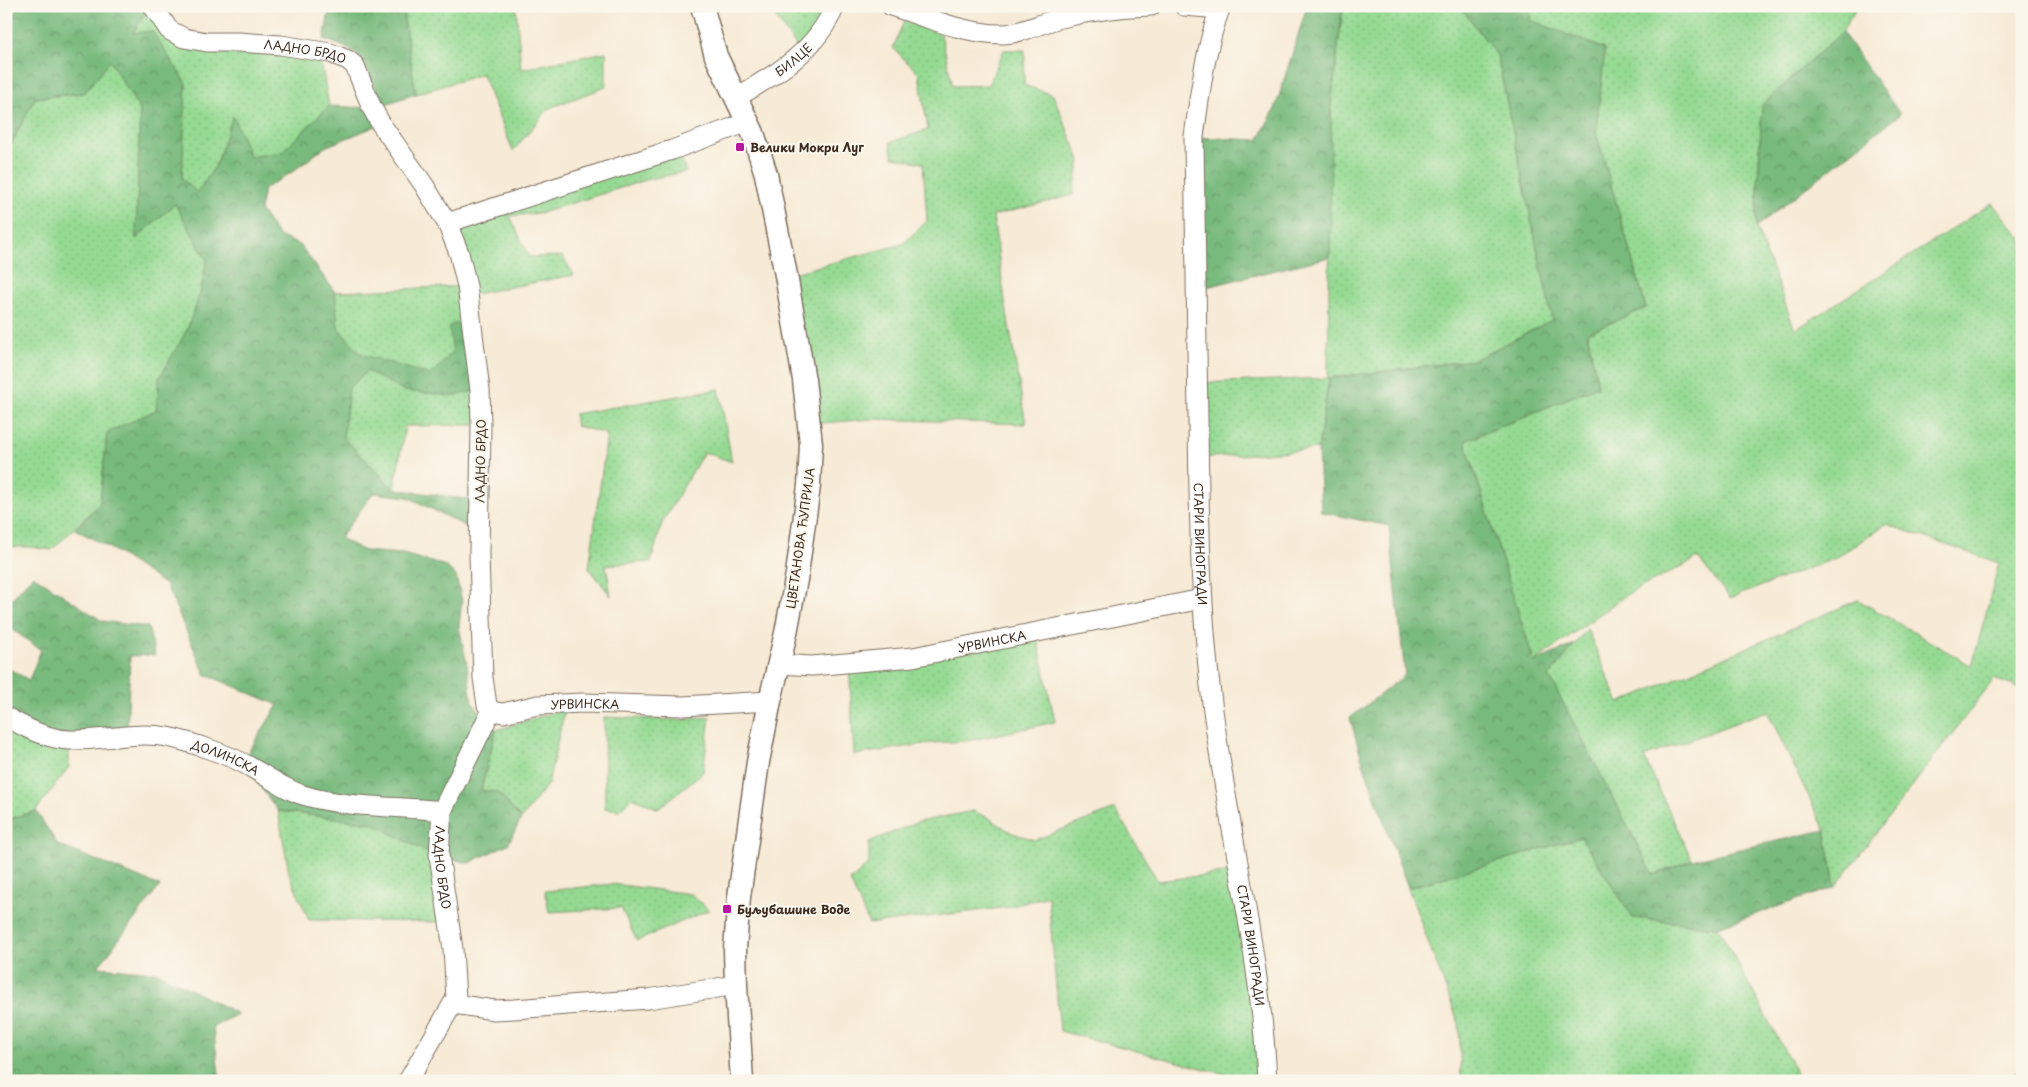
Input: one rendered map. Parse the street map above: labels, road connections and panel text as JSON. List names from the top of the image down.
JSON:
{
  "streets": {
    "street": [
      "ЛАДНО БРДО",
      "БИЛЦЕ",
      "ЦВЕТАНОВА ЋУПРИЈА",
      "СТАРИ ВИНОГРАДИ",
      "УРВИНСКА",
      "ДОЛИНСКА"
    ]
  },
  "crossings": [
    ["ЛАДНО БРДО", "УРВИНСКА"],
    ["ЛАДНО БРДО", "ДОЛИНСКА"],
    ["БИЛЦЕ", "ЦВЕТАНОВА ЋУПРИЈА"],
    ["ЦВЕТАНОВА ЋУПРИЈА", "УРВИНСКА"],
    ["СТАРИ ВИНОГРАДИ", "УРВИНСКА"]
  ],
  "places": {
    "transit": ["Велики Мокри Луг", "Буљубашине Воде"]
  }
}
